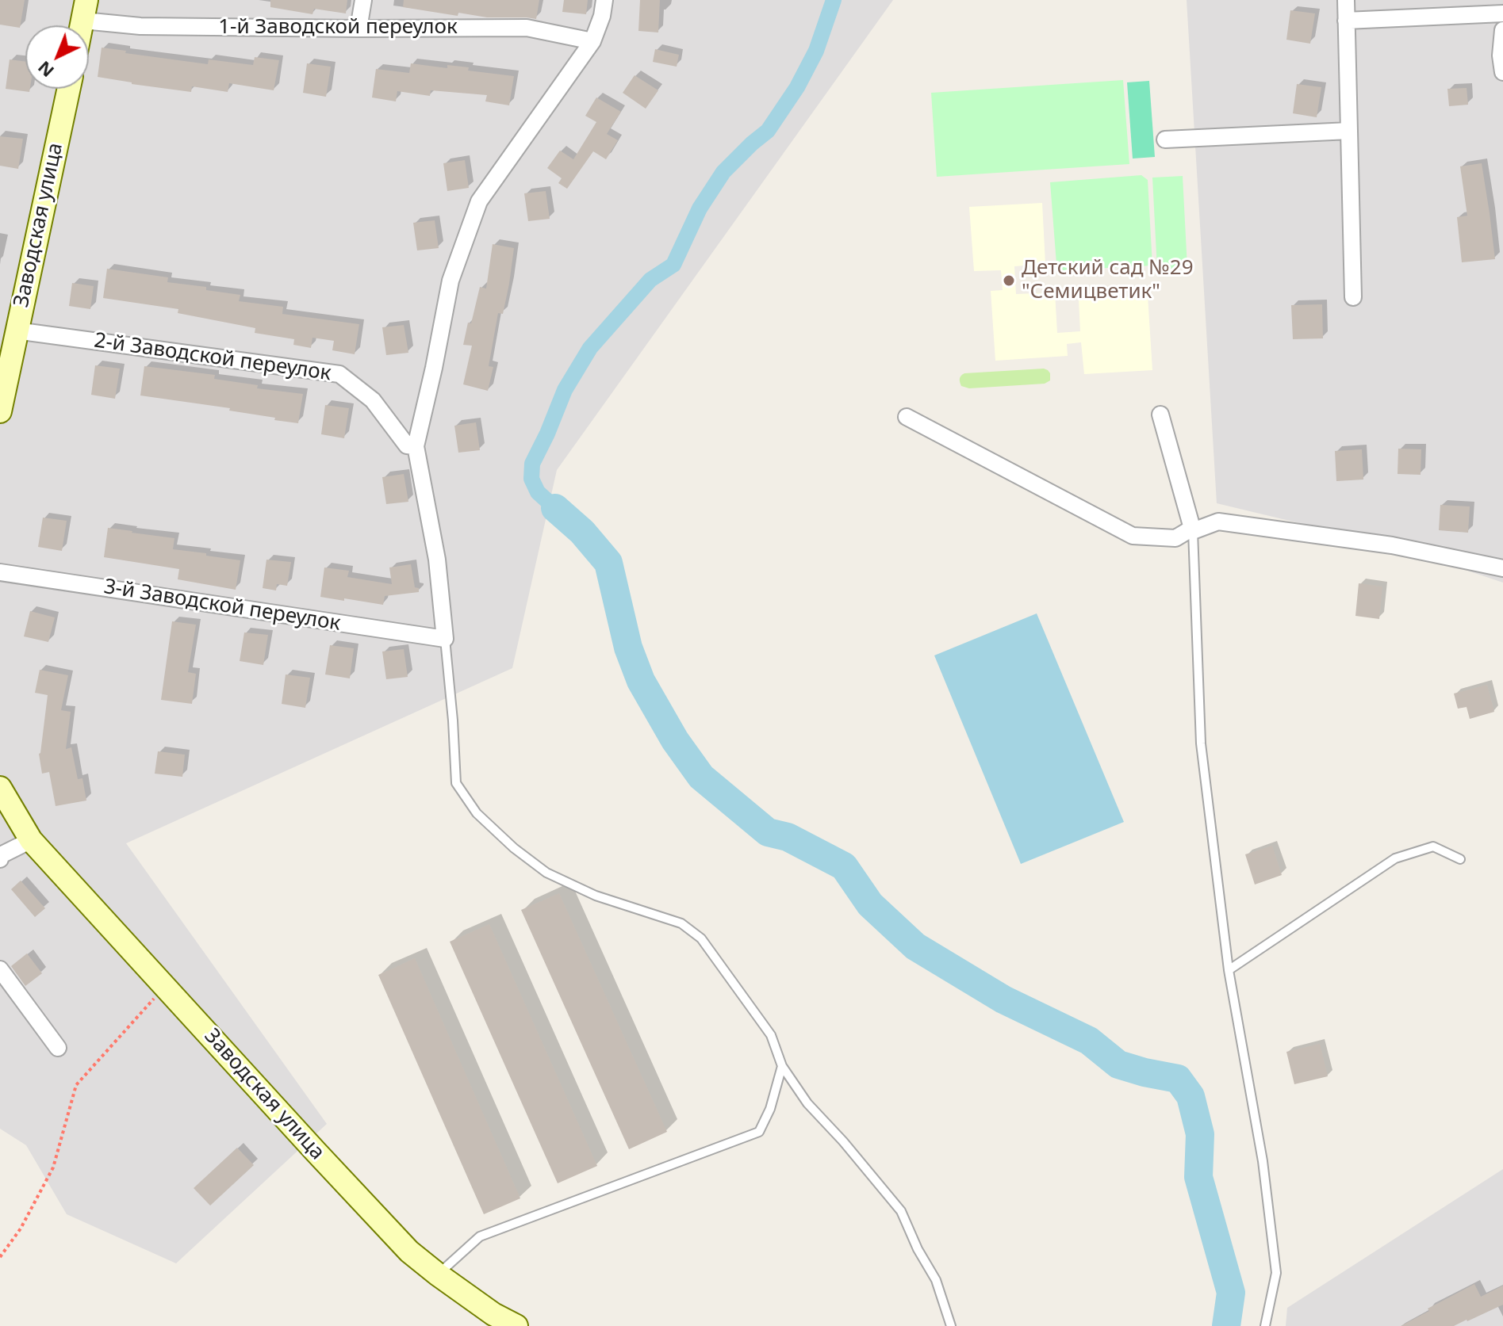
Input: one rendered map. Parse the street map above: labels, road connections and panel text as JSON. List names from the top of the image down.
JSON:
{
  "streets": {
    "main road": ["Заводская улица"],
    "street": ["1-й Заводской переулок", "2-й Заводской переулок", "3-й Заводской переулок"]
  },
  "crossings": [
    ["Заводская улица", "2-й Заводской переулок"]
  ],
  "places": ["Детский сад №29 \"Семицветик\""],
  "north": "bottom left"
}
